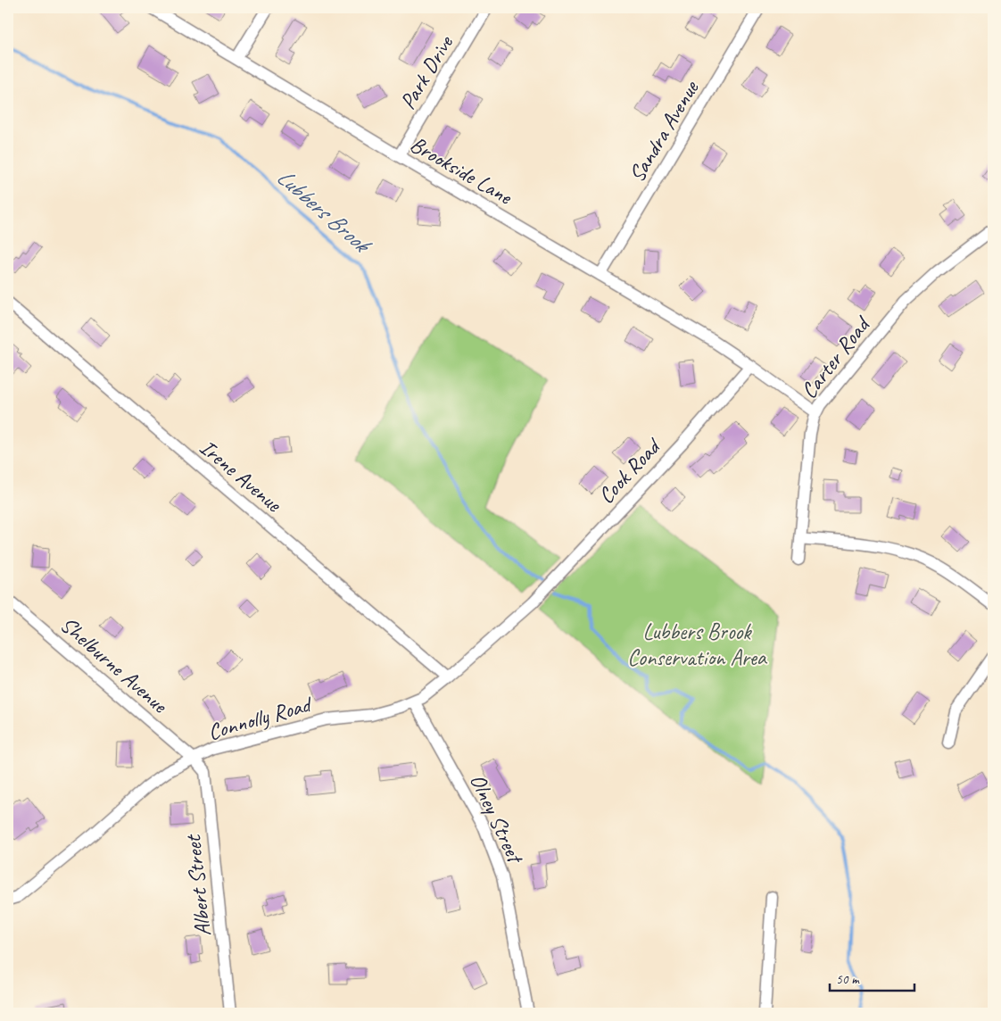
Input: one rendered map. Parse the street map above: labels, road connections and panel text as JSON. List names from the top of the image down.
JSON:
{
  "streets": {
    "street": [
      "Park Drive",
      "Sandra Avenue",
      "Brookside Lane",
      "Carter Road",
      "Cook Road",
      "Irene Avenue",
      "Shelburne Avenue",
      "Connolly Road",
      "Olney Street",
      "Albert Street"
    ]
  },
  "crossings": [
    ["Park Drive", "Brookside Lane"],
    ["Sandra Avenue", "Brookside Lane"],
    ["Brookside Lane", "Carter Road"],
    ["Brookside Lane", "Cook Road"],
    ["Cook Road", "Connolly Road"],
    ["Irene Avenue", "Connolly Road"],
    ["Shelburne Avenue", "Connolly Road"],
    ["Shelburne Avenue", "Albert Street"],
    ["Connolly Road", "Olney Street"],
    ["Connolly Road", "Albert Street"]
  ],
  "water": ["Lubbers Brook"],
  "parks": ["Lubbers Brook Conservation Area"],
  "scale_bar": "50 m"
}
